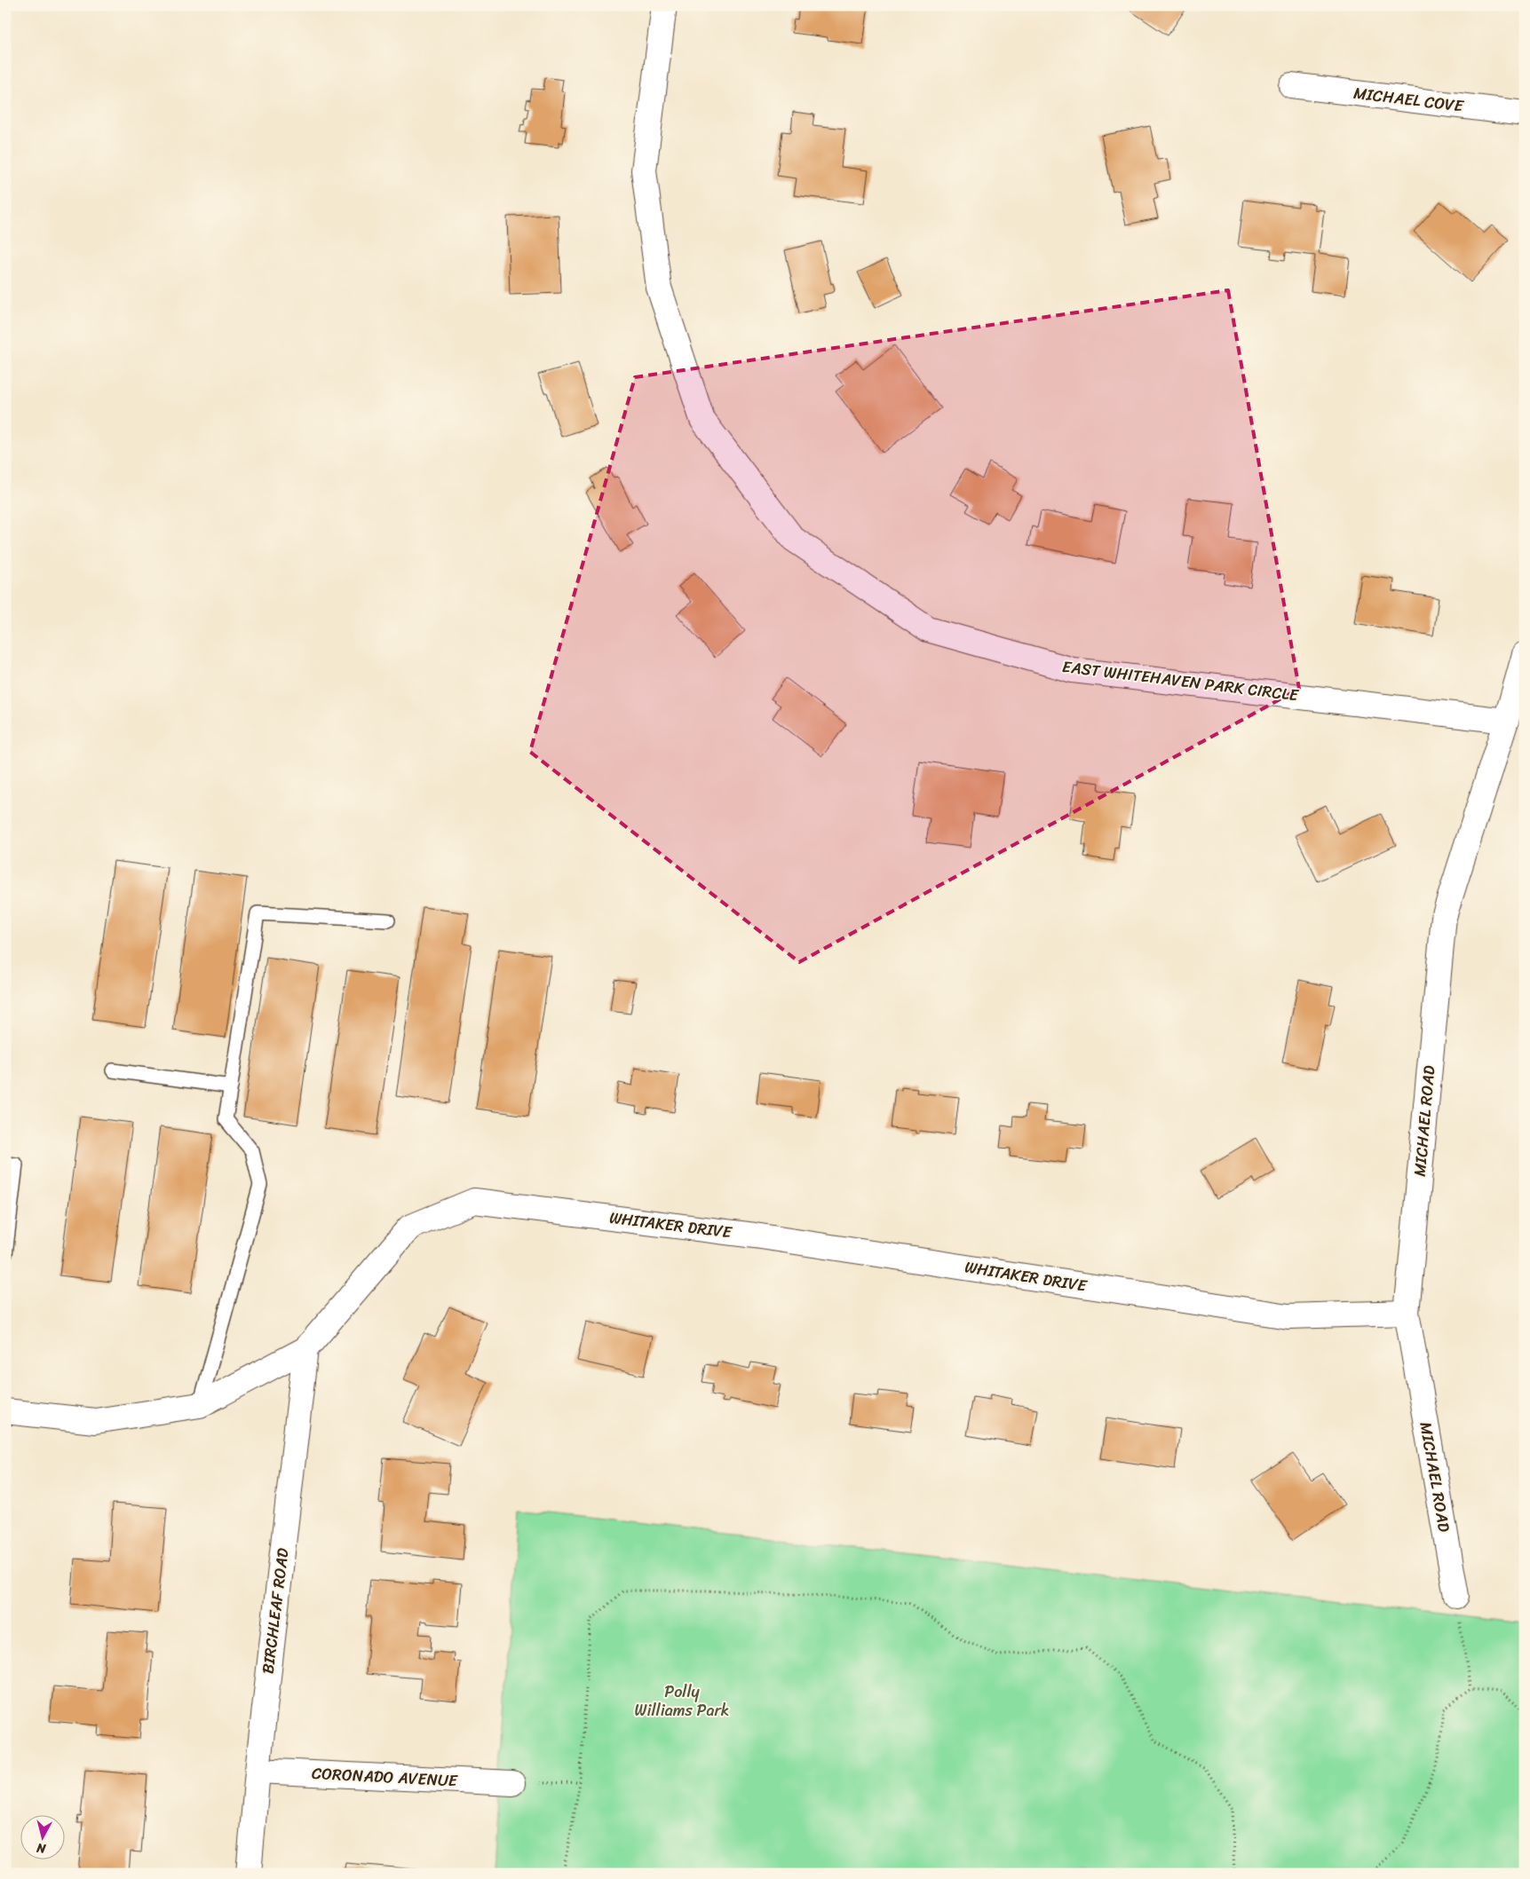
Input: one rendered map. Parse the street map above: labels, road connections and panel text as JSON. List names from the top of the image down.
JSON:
{
  "streets": {
    "street": [
      "MICHAEL COVE",
      "EAST WHITEHAVEN PARK CIRCLE",
      "MICHAEL ROAD",
      "WHITAKER DRIVE",
      "BIRCHLEAF ROAD",
      "CORONADO AVENUE"
    ]
  },
  "crossings": [
    ["EAST WHITEHAVEN PARK CIRCLE", "MICHAEL ROAD"],
    ["MICHAEL ROAD", "WHITAKER DRIVE"],
    ["WHITAKER DRIVE", "BIRCHLEAF ROAD"],
    ["BIRCHLEAF ROAD", "CORONADO AVENUE"]
  ],
  "parks": ["Polly Williams Park"],
  "north": "bottom"
}
